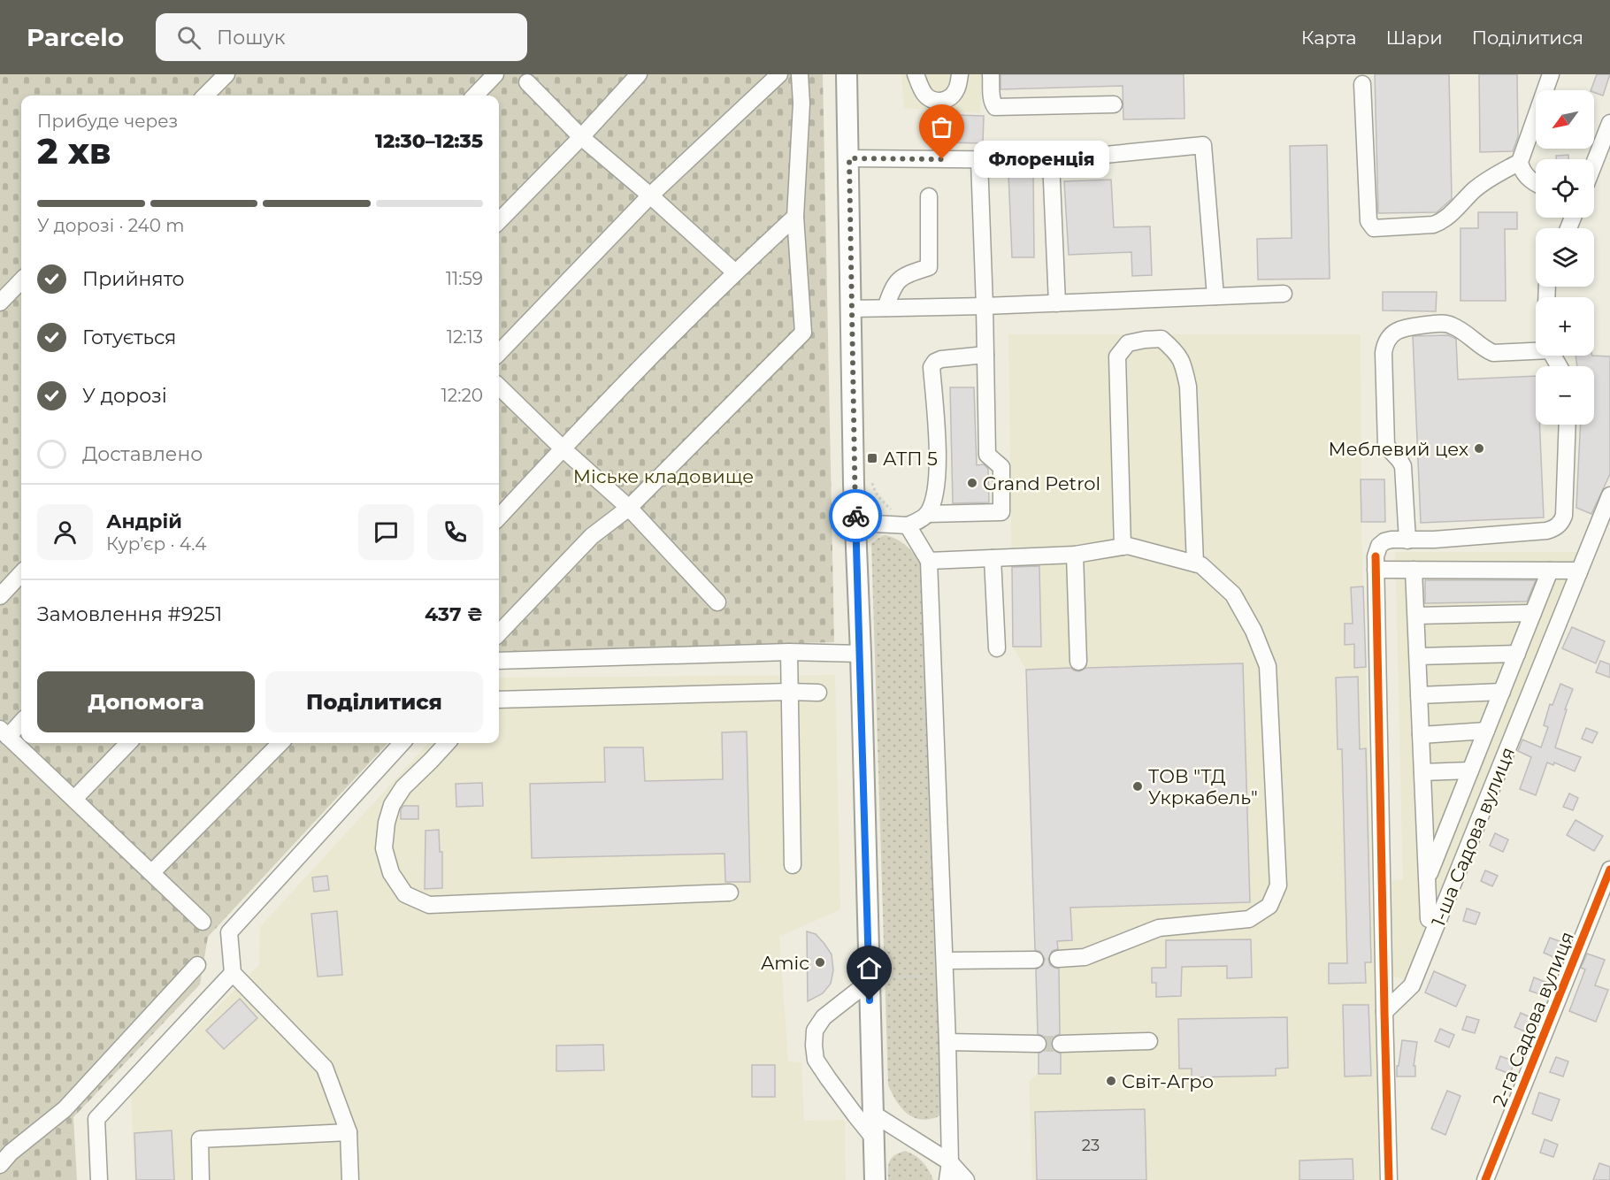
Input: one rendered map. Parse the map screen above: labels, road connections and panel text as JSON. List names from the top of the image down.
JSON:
{
  "streets": {
    "street": ["1-ша Садова вулиця", "2-га Садова вулиця"]
  },
  "parks": ["Міське кладовище"],
  "places": {
    "other": [
      "Флоренція",
      "Меблевий цех",
      "Grand Petrol",
      "ТОВ \"ТД Укркабель\"",
      "Amic",
      "Світ-Агро"
    ],
    "transit": ["АТП 5"]
  },
  "house_numbers": ["23"],
  "north": "bottom left",
  "page": {
    "header": "Parcelo",
    "search": "Пошук",
    "nav": ["Карта", "Шари", "Поділитися"],
    "map_buttons": ["+", "−"],
    "heading": ["2 хв", "Прибуде через", "12:30–12:35"],
    "panel": [
      "Андрій",
      "Кур’єр · 4.4",
      "Замовлення #9251",
      "437 ₴"
    ],
    "bubble": "Флоренція",
    "bar": "У дорозі · 240 m",
    "list": [
      ["Прийнято", "11:59"],
      ["Готується", "12:13"],
      ["У дорозі", "12:20"],
      "Доставлено"
    ],
    "buttons": ["Допомога", "Поділитися"]
  }
}
